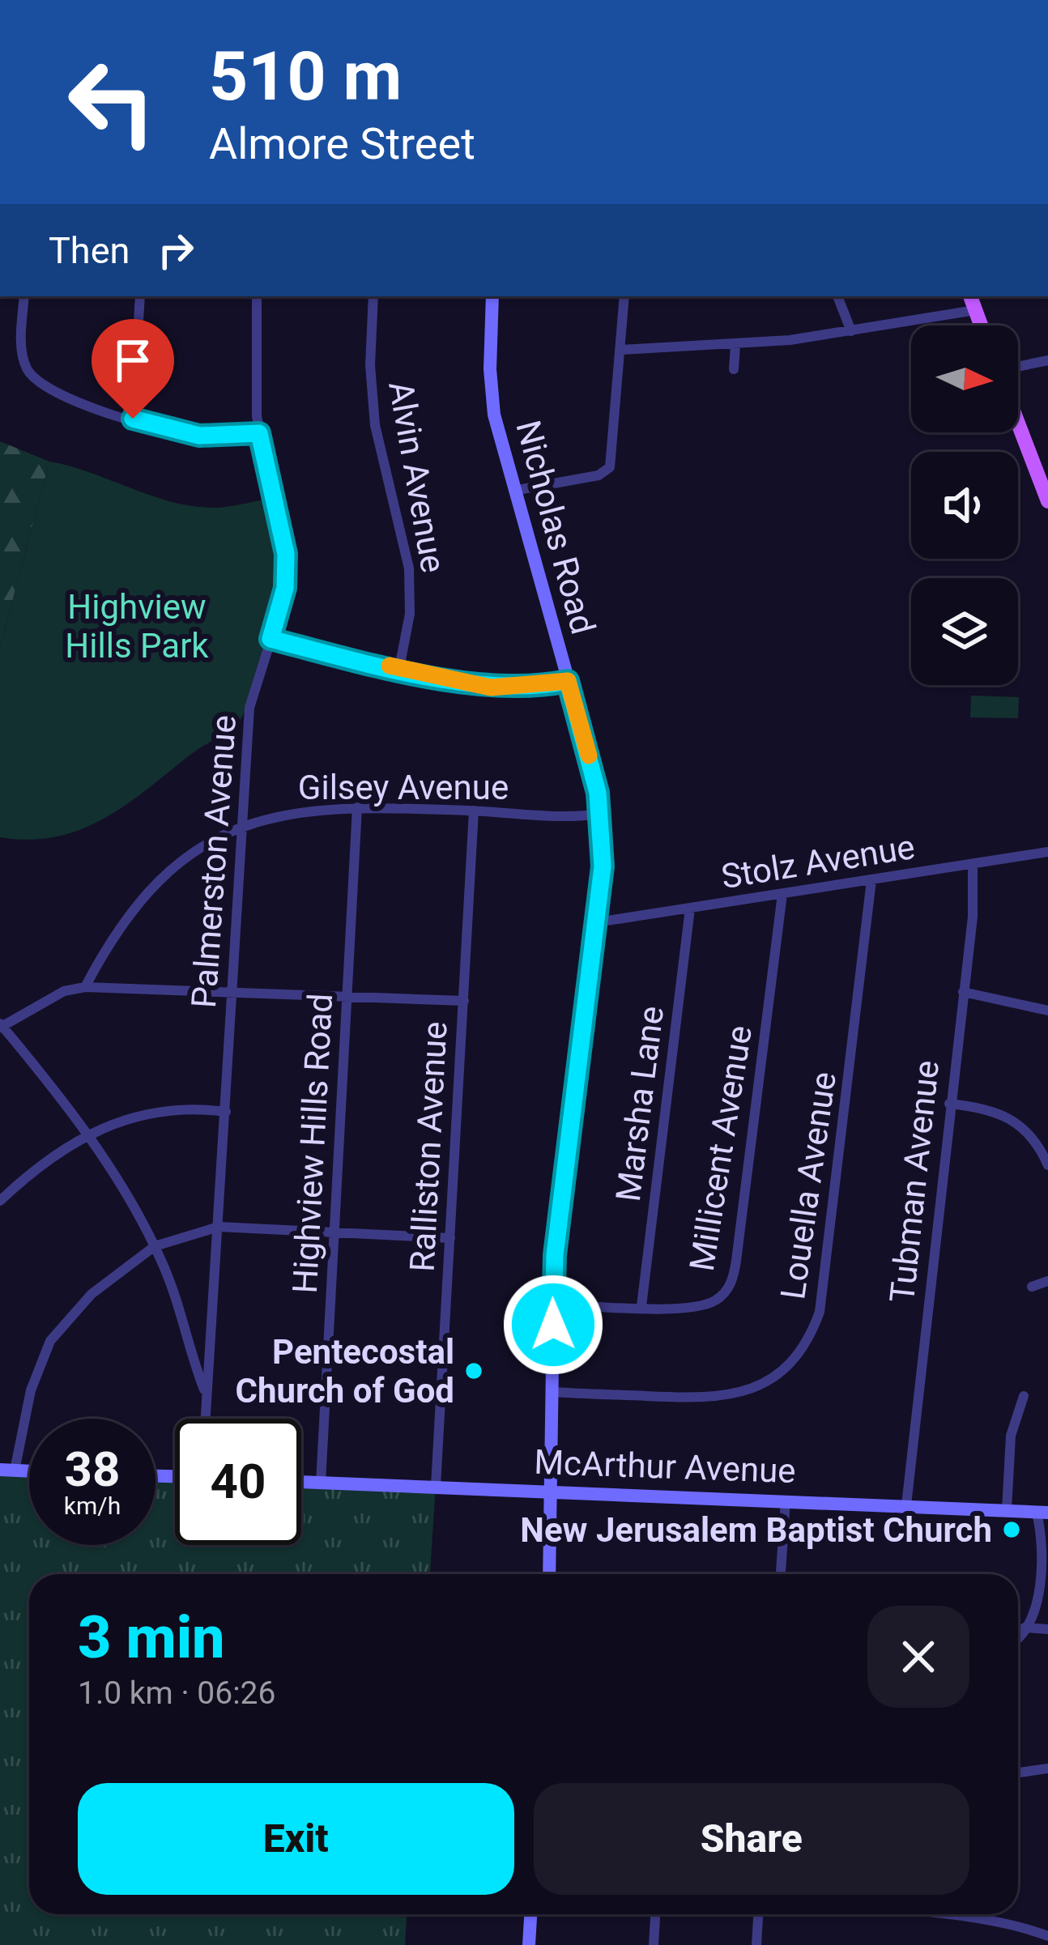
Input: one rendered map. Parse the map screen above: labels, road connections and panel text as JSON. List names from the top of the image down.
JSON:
{
  "streets": {
    "street": [
      "Alvin Avenue",
      "Nicholas Road",
      "Gilsey Avenue",
      "Palmerston Avenue",
      "Stolz Avenue",
      "Marsha Lane",
      "Highview Hills Road",
      "Ralliston Avenue",
      "Millicent Avenue",
      "Tubman Avenue",
      "Louella Avenue",
      "McArthur Avenue"
    ]
  },
  "crossings": [
    ["Nicholas Road", "Gilsey Avenue"],
    ["Nicholas Road", "Stolz Avenue"],
    ["Nicholas Road", "Millicent Avenue"],
    ["Nicholas Road", "Louella Avenue"],
    ["Nicholas Road", "McArthur Avenue"],
    ["Gilsey Avenue", "Palmerston Avenue"],
    ["Gilsey Avenue", "Highview Hills Road"],
    ["Gilsey Avenue", "Ralliston Avenue"],
    ["Stolz Avenue", "Marsha Lane"],
    ["Stolz Avenue", "Millicent Avenue"],
    ["Stolz Avenue", "Tubman Avenue"],
    ["Stolz Avenue", "Louella Avenue"],
    ["Marsha Lane", "Millicent Avenue"],
    ["Highview Hills Road", "McArthur Avenue"],
    ["Ralliston Avenue", "McArthur Avenue"],
    ["Tubman Avenue", "McArthur Avenue"]
  ],
  "parks": ["Highview Hills Park"],
  "places": ["Pentecostal Church of God", "New Jerusalem Baptist Church"],
  "north": "right",
  "page": {
    "turn": ["510 m", "Almore Street"],
    "then": "Then",
    "speed": "38 km/h",
    "limit": "40",
    "heading": ["3 min", "1.0 km · 06:26"],
    "buttons": ["Exit", "Share"]
  }
}
